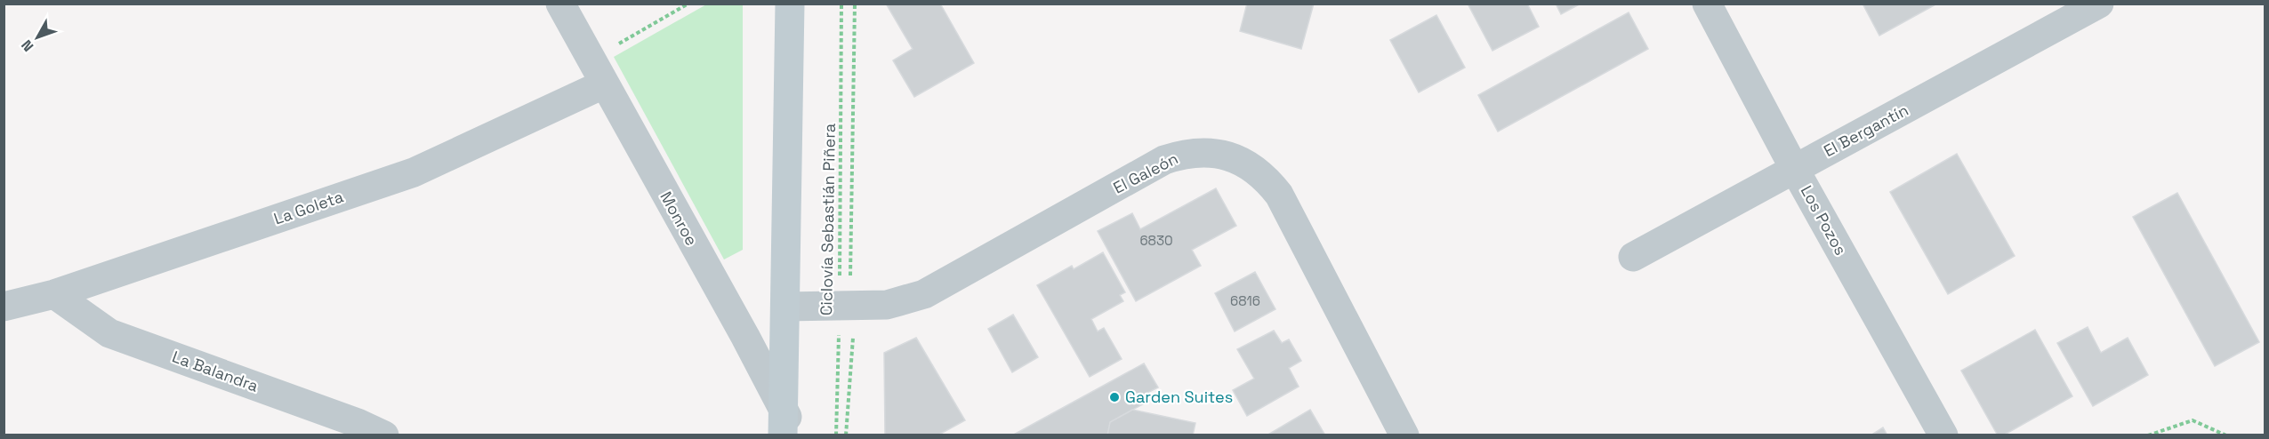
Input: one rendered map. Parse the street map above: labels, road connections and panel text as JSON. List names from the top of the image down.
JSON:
{
  "streets": {
    "street": [
      "El Bergantín",
      "El Galeón",
      "La Goleta",
      "Monroe",
      "Los Pozos",
      "La Balandra"
    ],
    "path": ["Ciclovía Sebastián Piñera"]
  },
  "crossings": [
    ["El Bergantín", "Los Pozos"],
    ["El Galeón", "Ciclovía Sebastián Piñera"],
    ["La Goleta", "Monroe"],
    ["La Goleta", "La Balandra"]
  ],
  "places": ["Garden Suites"],
  "house_numbers": ["6830", "6816"],
  "north": "bottom left"
}
